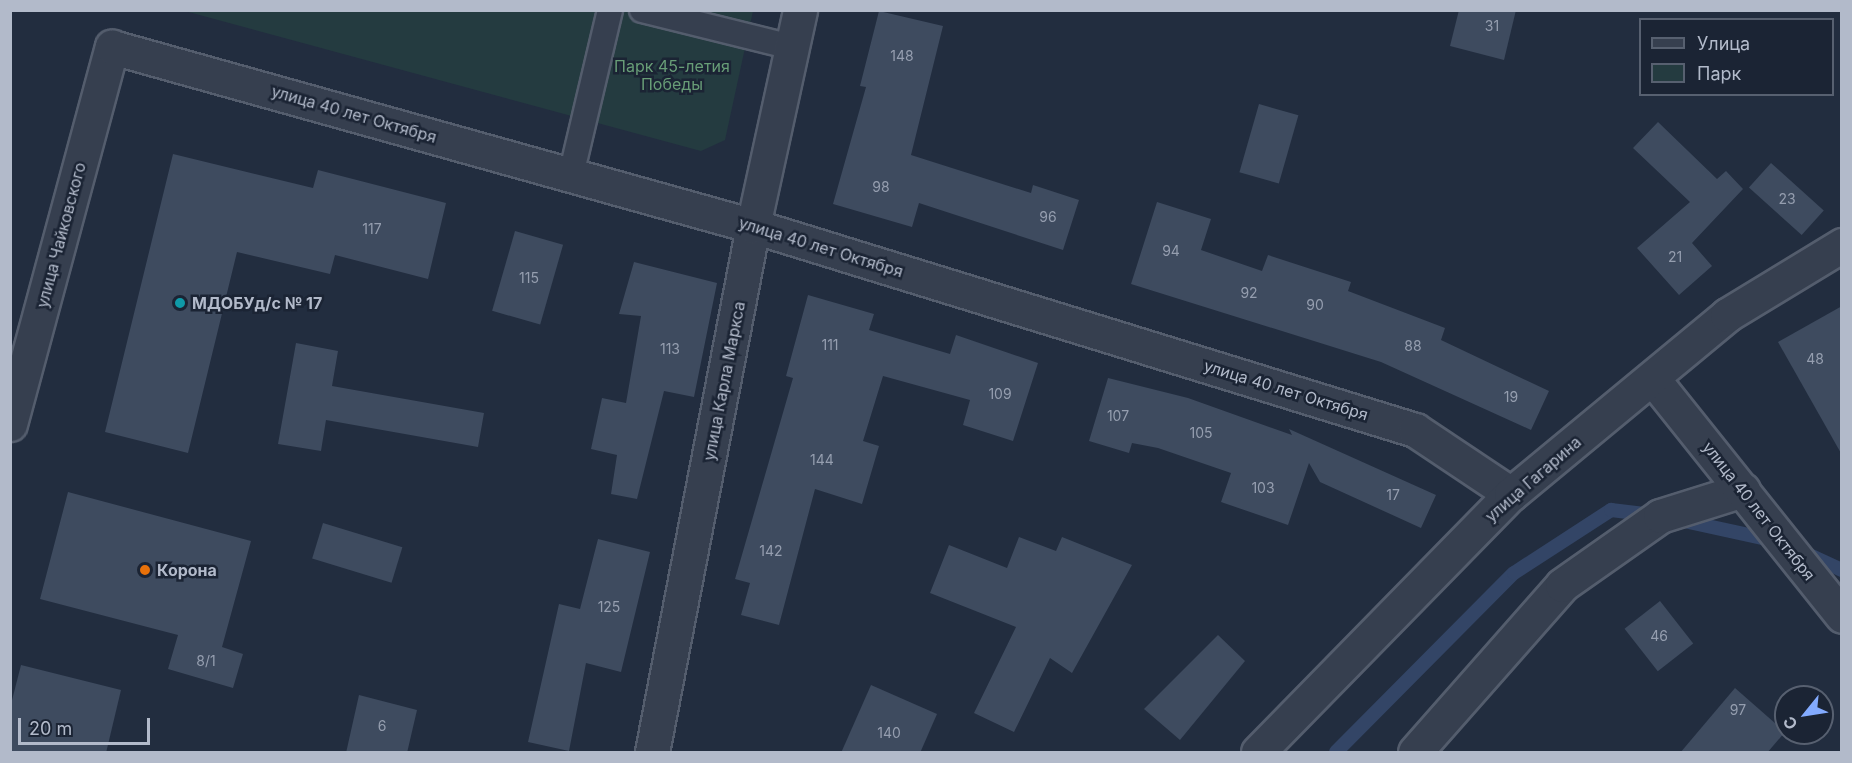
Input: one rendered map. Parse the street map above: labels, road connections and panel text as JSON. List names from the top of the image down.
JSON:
{
  "streets": {
    "street": [
      "улица 40 лет Октября",
      "улица Чайковского",
      "улица Карла Маркса",
      "улица Гагарина"
    ]
  },
  "crossings": [
    ["улица 40 лет Октября", "улица Чайковского"],
    ["улица 40 лет Октября", "улица Карла Маркса"],
    ["улица 40 лет Октября", "улица Гагарина"]
  ],
  "parks": ["Парк 45-летия Победы"],
  "places": ["МДОБУд/с № 17", "Корона"],
  "house_numbers": [
    "31",
    "148",
    "98",
    "23",
    "96",
    "117",
    "94",
    "21",
    "115",
    "92",
    "90",
    "111",
    "88",
    "113",
    "48",
    "109",
    "19",
    "107",
    "105",
    "144",
    "103",
    "17",
    "142",
    "125",
    "46",
    "8/1",
    "97",
    "6",
    "140"
  ],
  "legend": ["Улица", "Парк"],
  "scale_bar": "20 m",
  "north": "bottom left"
}
